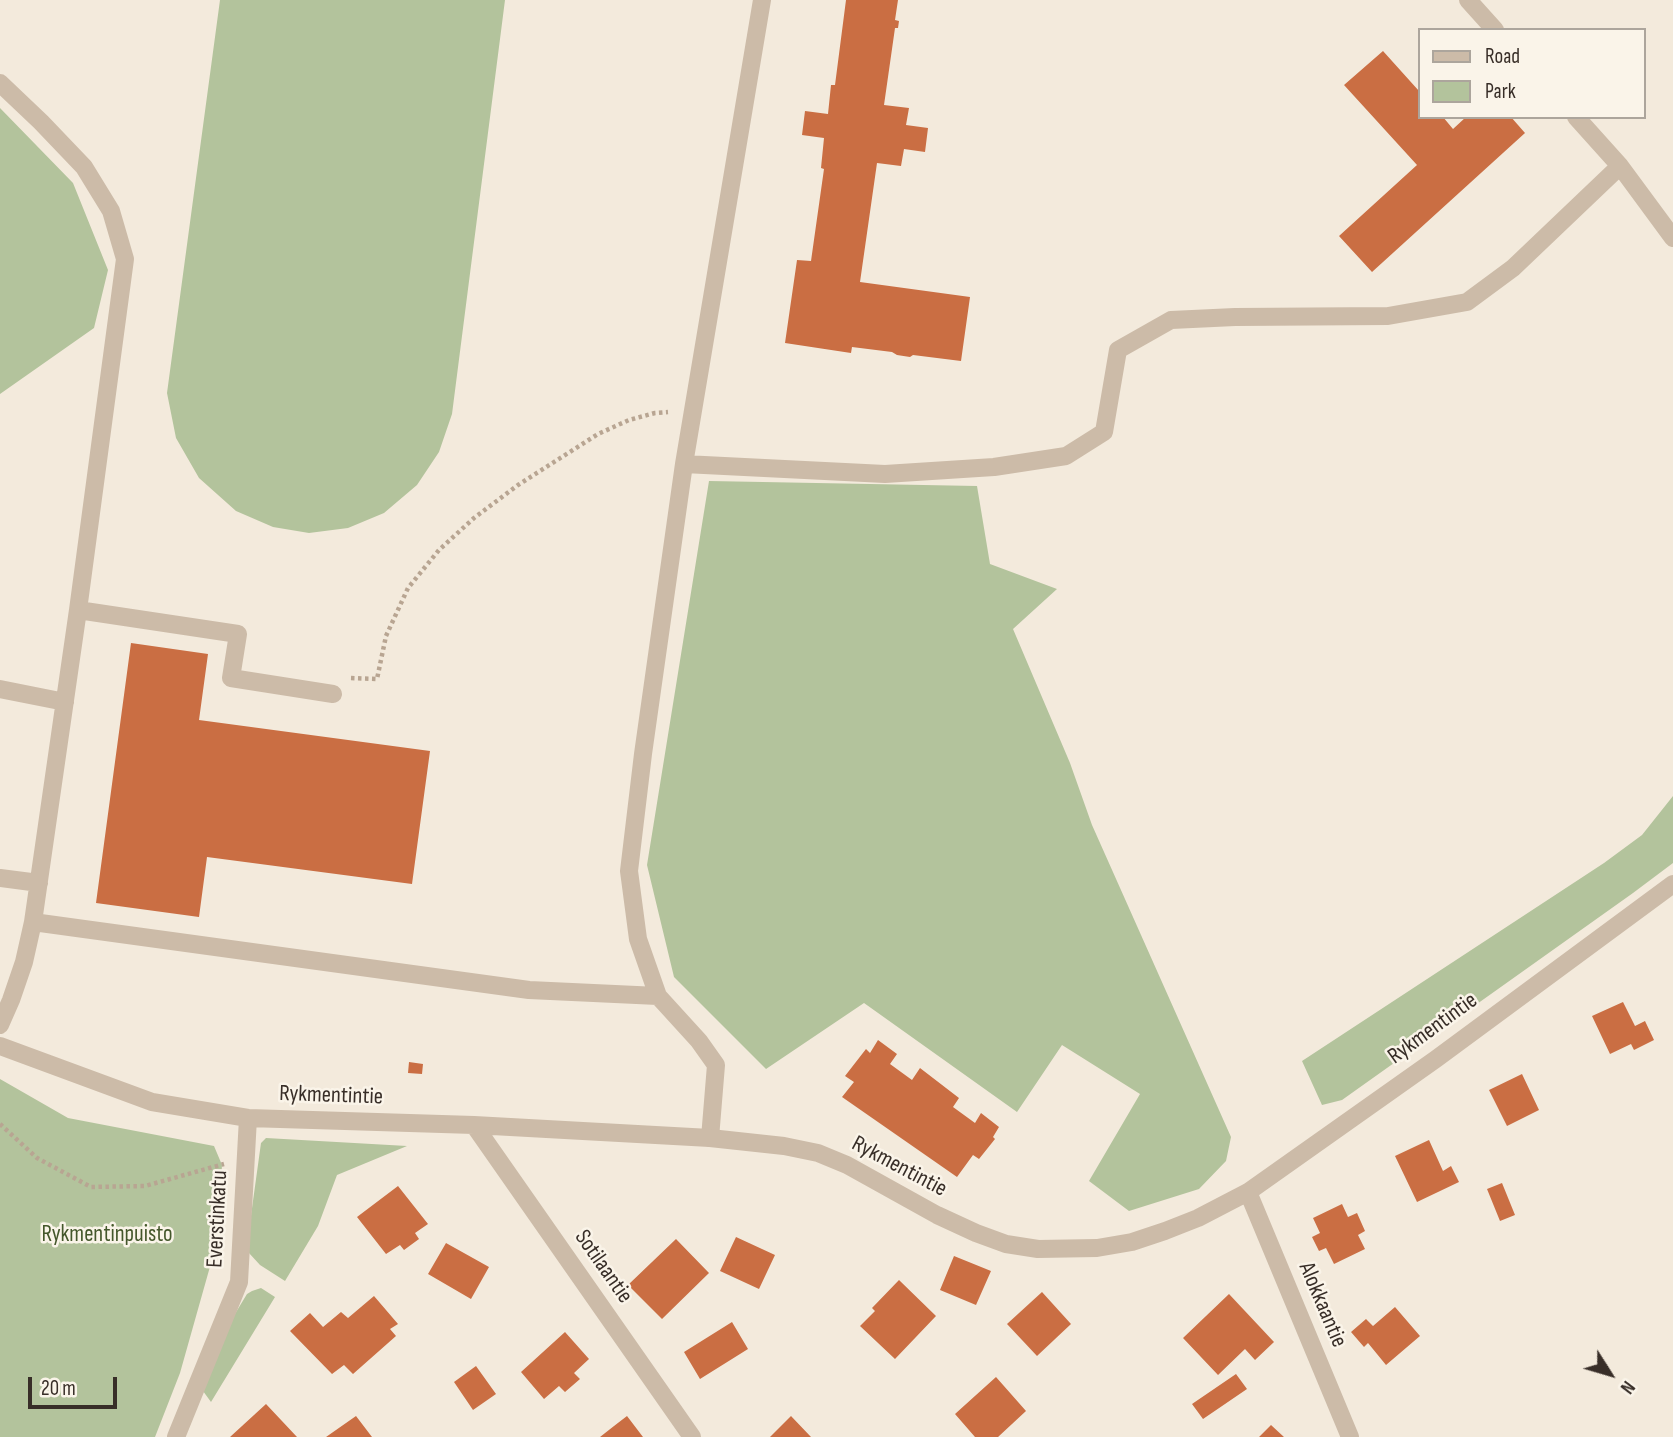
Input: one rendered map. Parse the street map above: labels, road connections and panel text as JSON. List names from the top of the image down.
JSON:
{
  "streets": {
    "street": [
      "Rykmentintie",
      "Everstinkatu",
      "Sotilaantie",
      "Alokkaantie"
    ]
  },
  "crossings": [
    ["Rykmentintie", "Everstinkatu"],
    ["Rykmentintie", "Sotilaantie"],
    ["Rykmentintie", "Alokkaantie"]
  ],
  "parks": ["Rykmentinpuisto"],
  "legend": ["Road", "Park"],
  "scale_bar": "20 m",
  "north": "bottom right"
}
